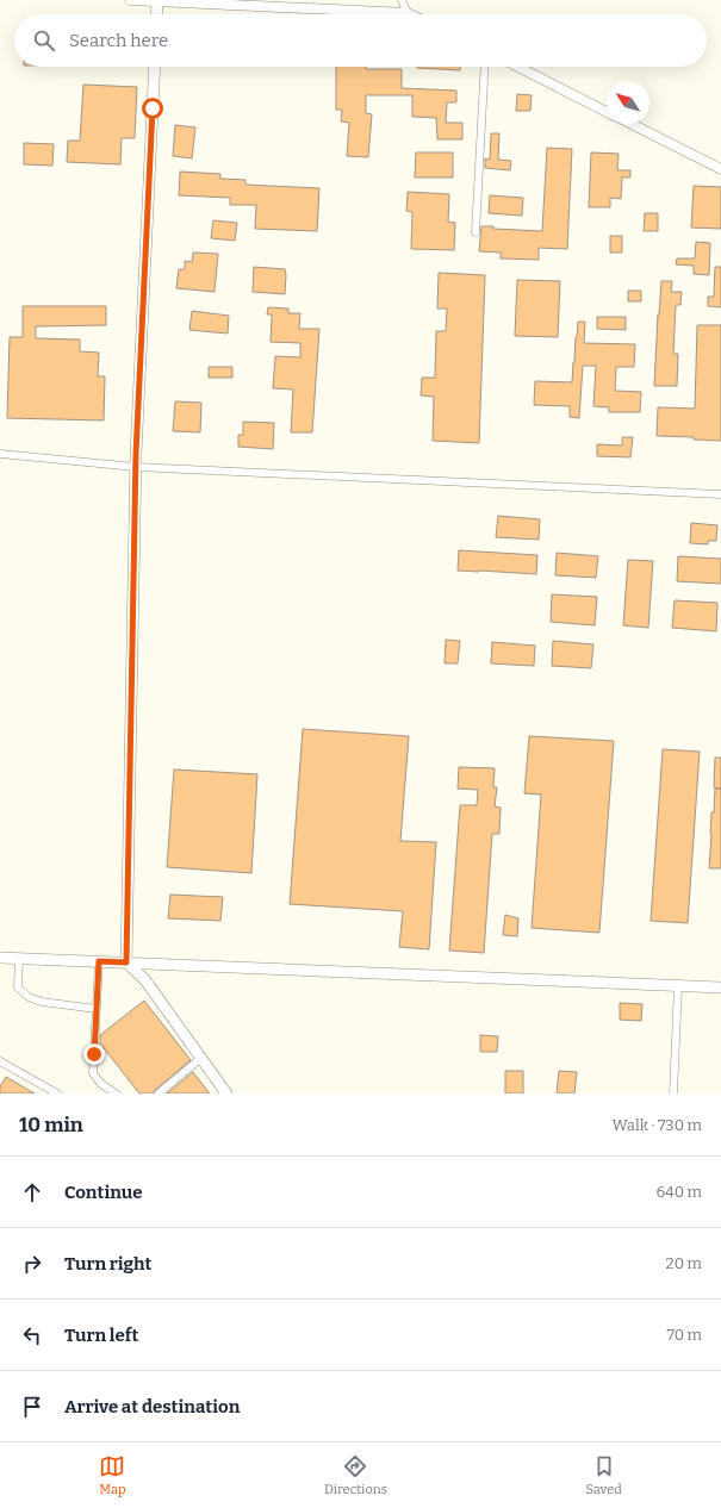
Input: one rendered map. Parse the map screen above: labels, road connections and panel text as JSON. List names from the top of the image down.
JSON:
{
  "north": "top left",
  "page": {
    "search": "Search here",
    "heading": ["10 min", "Walk · 730 m"],
    "list": [
      ["Continue", "640 m"],
      ["Turn right", "20 m"],
      ["Turn left", "70 m"],
      "Arrive at destination"
    ],
    "nav": ["Map", "Directions", "Saved"]
  }
}
